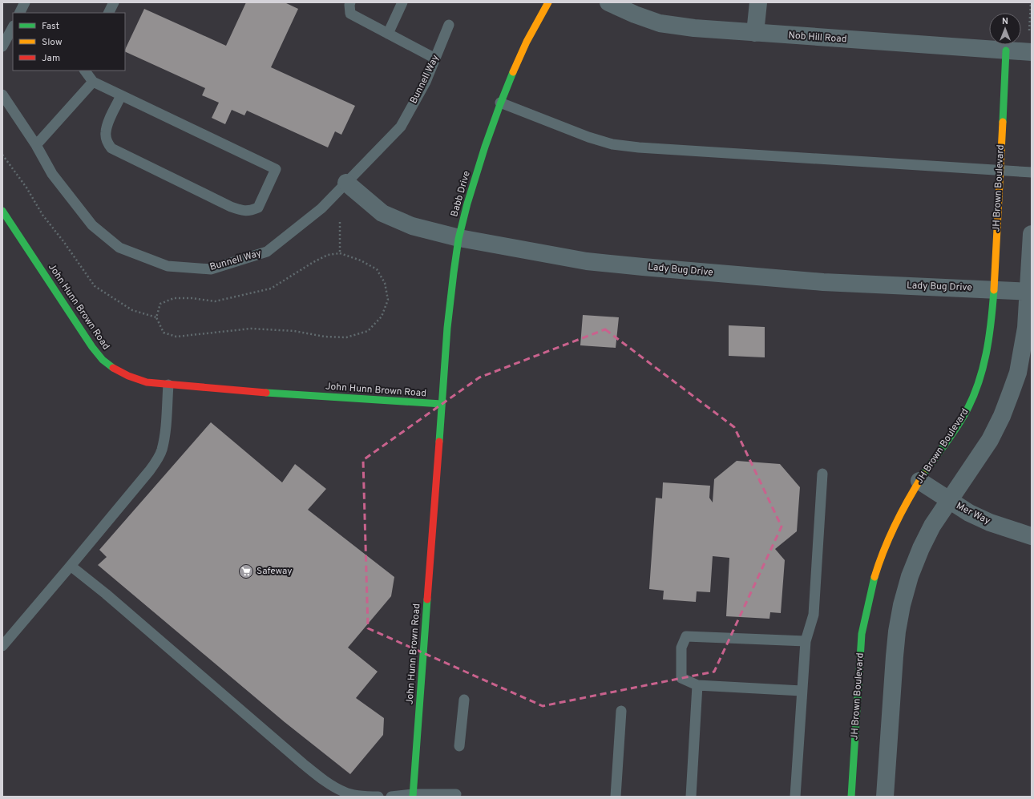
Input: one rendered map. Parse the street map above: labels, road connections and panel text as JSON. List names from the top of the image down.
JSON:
{
  "streets": {
    "street": [
      "Nob Hill Road",
      "JH Brown Boulevard",
      "Babb Drive",
      "Lady Bug Drive",
      "John Hunn Brown Road",
      "Mer Way"
    ],
    "lane": ["Bunnell Way"]
  },
  "crossings": [
    ["Nob Hill Road", "JH Brown Boulevard"],
    ["Bunnell Way", "Lady Bug Drive"],
    ["JH Brown Boulevard", "Lady Bug Drive"],
    ["JH Brown Boulevard", "Mer Way"],
    ["Babb Drive", "Lady Bug Drive"],
    ["Babb Drive", "John Hunn Brown Road"]
  ],
  "places": {
    "supermarket": ["Safeway"]
  },
  "legend": ["Fast", "Slow", "Jam"],
  "north": "top"
}
